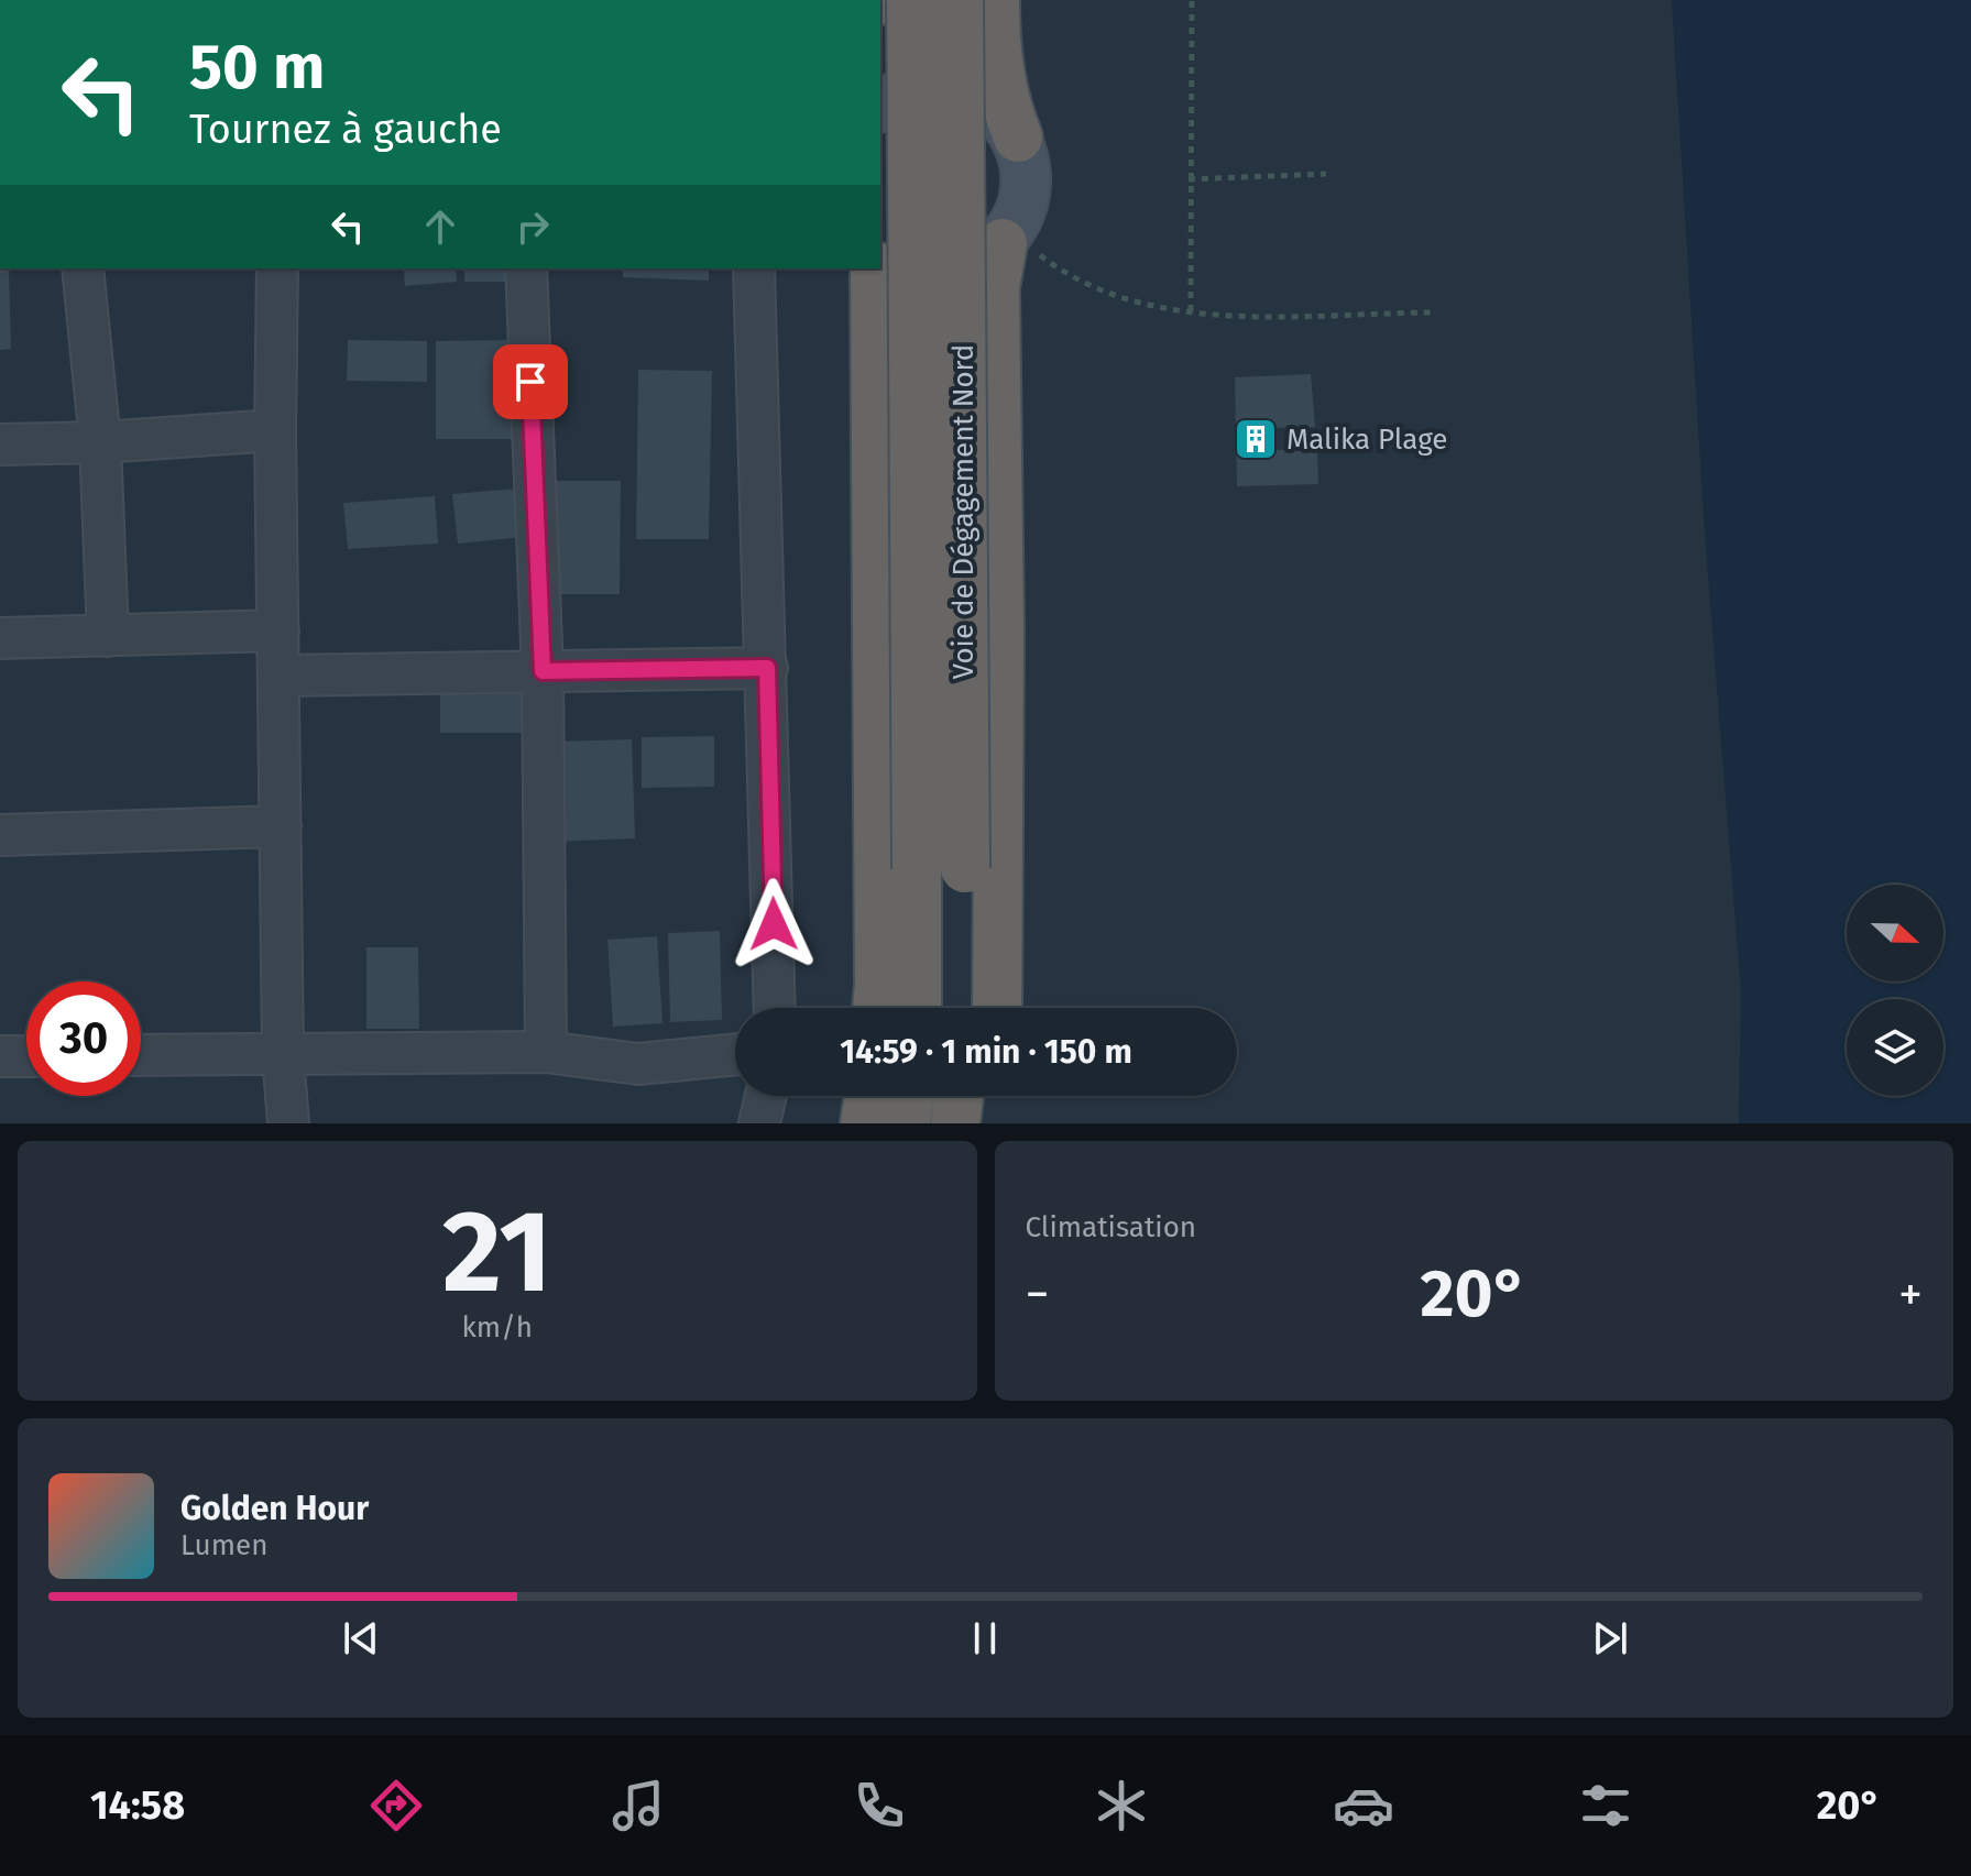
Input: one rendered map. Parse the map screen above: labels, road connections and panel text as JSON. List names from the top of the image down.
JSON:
{
  "streets": {
    "highway": ["Voie de Dégagement Nord"]
  },
  "places": {
    "building": ["Malika Plage"]
  },
  "north": "right",
  "page": {
    "turn": ["50 m", "Tournez à gauche"],
    "limit": "30",
    "trip": "14:59 · 1 min · 150 m",
    "tile": [
      ["21", "km/h"],
      "Climatisation"
    ],
    "heat": ["−", "20°", "+"],
    "song": ["Golden Hour", "Lumen"],
    "tabs": ["14:58", "20°"]
  }
}
